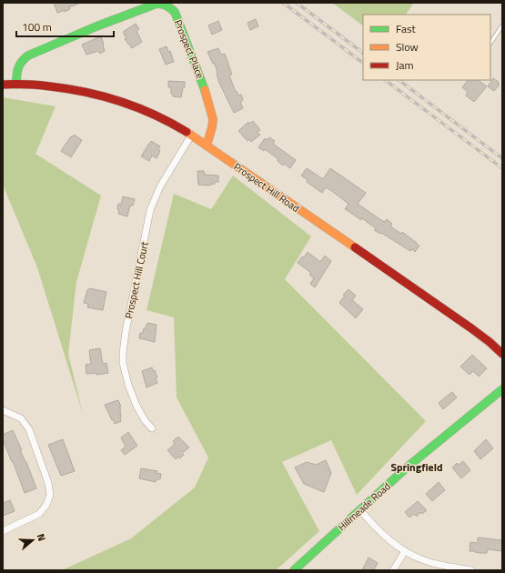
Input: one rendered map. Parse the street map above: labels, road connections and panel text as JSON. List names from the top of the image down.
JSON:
{
  "streets": {
    "street": [
      "Prospect Place",
      "Prospect Hill Road",
      "Prospect Hill Court",
      "Hillmeade Road"
    ]
  },
  "crossings": [
    ["Prospect Place", "Prospect Hill Road"],
    ["Prospect Hill Road", "Prospect Hill Court"]
  ],
  "districts": ["Springfield"],
  "legend": ["Fast", "Slow", "Jam"],
  "scale_bar": "100 m",
  "north": "right"
}
